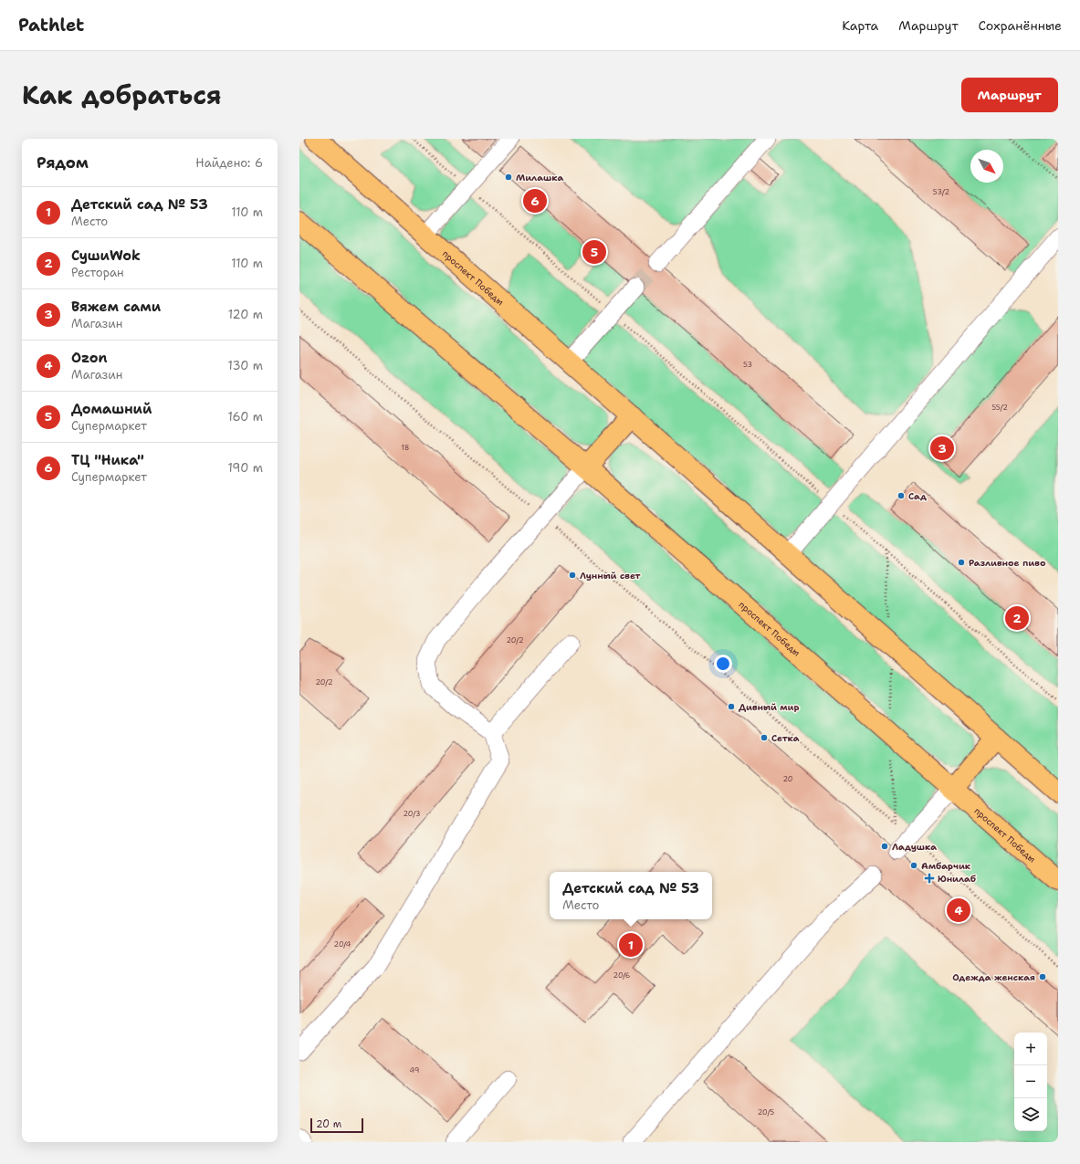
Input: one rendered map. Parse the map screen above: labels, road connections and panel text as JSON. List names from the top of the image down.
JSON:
{
  "streets": {
    "main road": ["проспект Победы"]
  },
  "places": {
    "other": [
      "Милашка",
      "Сад",
      "Разливное пиво",
      "Лунный свет",
      "Дивный мир",
      "Сетка",
      "Ладушка",
      "Амбарчик",
      "Одежда женская"
    ],
    "health": ["Юнилаб"]
  },
  "house_numbers": [
    "53/2",
    "53",
    "55/2",
    "18",
    "20/2",
    "20/2",
    "20",
    "20/3",
    "20/4",
    "20/6",
    "49",
    "20/5"
  ],
  "scale_bar": "20 m",
  "north": "bottom right",
  "page": {
    "header": "Pathlet",
    "nav": ["Карта", "Маршрут", "Сохранённые"],
    "title": "Как добраться",
    "buttons": "Маршрут",
    "heading": ["Рядом", "Найдено: 6"],
    "list": [
      {
        "mark": "1",
        "name": "Детский сад № 53",
        "note": "Место",
        "value": "110 m"
      },
      {
        "mark": "2",
        "name": "СушиWok",
        "note": "Ресторан",
        "value": "110 m"
      },
      {
        "mark": "3",
        "name": "Вяжем сами",
        "note": "Магазин",
        "value": "120 m"
      },
      {
        "mark": "4",
        "name": "Ozon",
        "note": "Магазин",
        "value": "130 m"
      },
      {
        "mark": "5",
        "name": "Домашний",
        "note": "Супермаркет",
        "value": "160 m"
      },
      {
        "mark": "6",
        "name": "ТЦ \"Ника\"",
        "note": "Супермаркет",
        "value": "190 m"
      }
    ],
    "pins": [
      "6",
      "5",
      "3",
      "2",
      "4",
      "1"
    ],
    "popup": ["Детский сад № 53", "Место"],
    "map_buttons": ["+", "−"],
    "scale": "20 m"
  }
}
